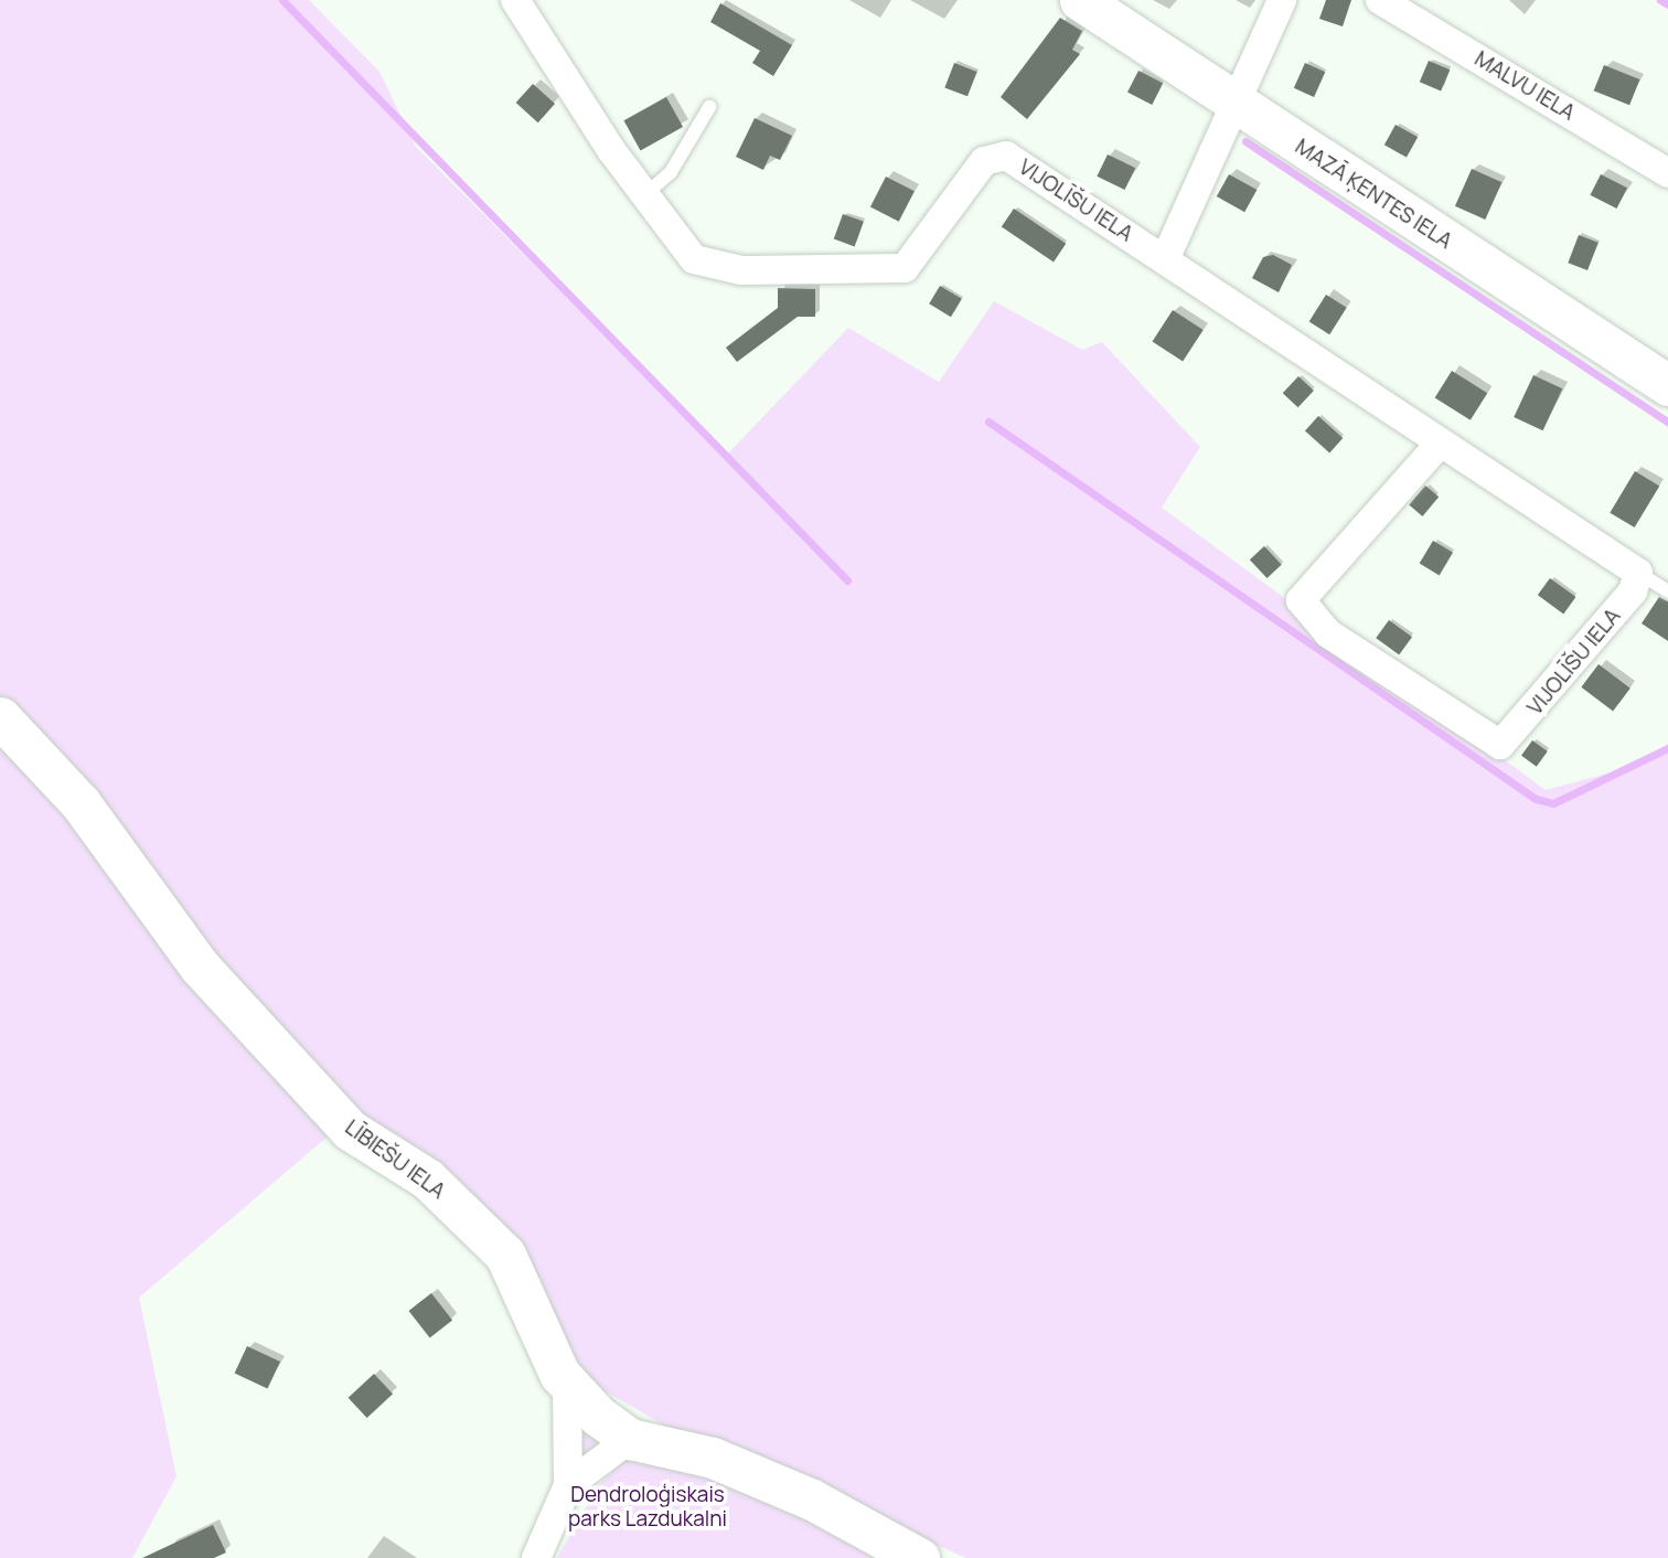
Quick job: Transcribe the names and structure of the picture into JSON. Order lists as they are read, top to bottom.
{
  "streets": {
    "street": [
      "MALVU IELA",
      "MAZĀ ĶENTES IELA",
      "VIJOLĪŠU IELA",
      "LĪBIEŠU IELA"
    ]
  },
  "parks": ["Dendroloģiskais parks Lazdukalni"]
}
